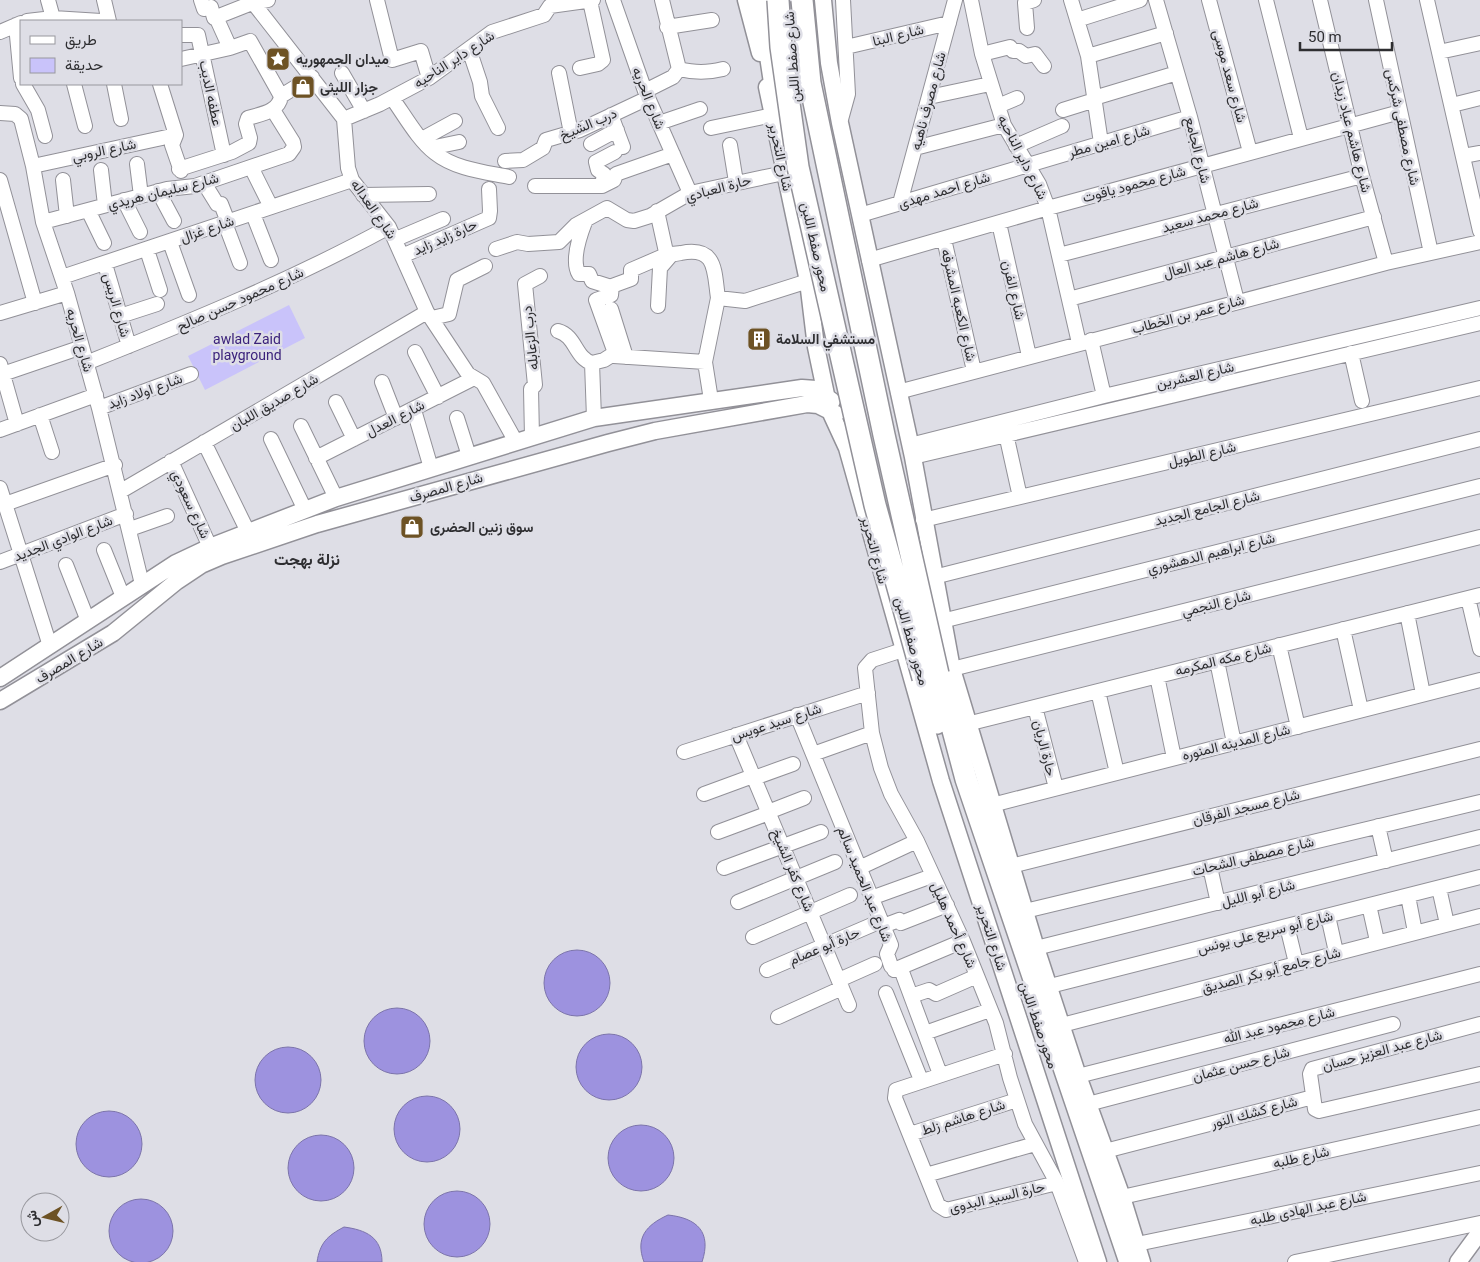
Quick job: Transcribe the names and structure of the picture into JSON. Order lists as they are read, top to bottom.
{
  "streets": {
    "main road": ["محور صفط اللبن"],
    "street": [
      "شارع البنا",
      "شارع صفط اللبن",
      "شارع داير الناحيه",
      "شارع سعد موسى",
      "عطفه الديب",
      "شارع الحريه",
      "شارع مصرف ناهيه",
      "درب الشيخ",
      "شارع مصطفى شركس",
      "شارع هاشم عياد زيدان",
      "شارع امين مطر",
      "شارع الروبي",
      "شارع الجامع",
      "شارع التحرير",
      "شارع محمود ياقوت",
      "حارة العبادي",
      "شارع احمد مهدى",
      "شارع سليمان هريدي",
      "شارع العداله",
      "شارع محمد سعيد",
      "شارع غزال",
      "حارة زايد زايد",
      "شارع هاشم عبد العال",
      "شارع الفرن",
      "شارع محمود حسن صالح",
      "شارع الريس",
      "شارع الكعبه المشرفه",
      "شارع عمر بن الخطاب",
      "درب الزعابله",
      "شارع العشرين",
      "شارع اولاد زايد",
      "شارع صديق اللبان",
      "شارع العدل",
      "شارع الطويل",
      "شارع المصرف",
      "شارع سعودي",
      "شارع الجامع الجديد",
      "شارع الوادي الجديد",
      "شارع ابراهيم الدهشوري",
      "شارع النجمي",
      "شارع مكه المكرمه",
      "شارع سيد عويس",
      "شارع المدينه المنوره",
      "حارة الريان",
      "شارع مسجد الفرقان",
      "شارع مصطفى الشحات",
      "شارع كفر الشيخ",
      "شارع عبد الحميد سالم",
      "شارع أبو الليل",
      "شارع أحمد هليل",
      "شارع أبو سريع على يونس",
      "حارة أبو عصام",
      "شارع جامع أبو بكر الصديق",
      "شارع محمود عبد الله",
      "شارع عبد العزيز حسان",
      "شارع حسن عثمان",
      "شارع كشك النور",
      "شارع هاشم زلط",
      "شارع طلبه",
      "حارة السيد البدوى",
      "شارع عبد الهادى طلبه"
    ]
  },
  "crossings": [
    ["شارع البنا", "شارع مصرف ناهيه"],
    ["شارع صفط اللبن", "شارع التحرير"],
    ["شارع صفط اللبن", "حارة العبادي"],
    ["شارع داير الناحيه", "شارع امين مطر"],
    ["شارع داير الناحيه", "شارع محمود ياقوت"],
    ["شارع داير الناحيه", "شارع احمد مهدى"],
    ["شارع داير الناحيه", "شارع العداله"],
    ["شارع داير الناحيه", "شارع محمد سعيد"],
    ["شارع داير الناحيه", "شارع هاشم عبد العال"],
    ["شارع داير الناحيه", "شارع عمر بن الخطاب"],
    ["شارع داير الناحيه", "شارع العشرين"],
    ["شارع سعد موسى", "شارع محمود ياقوت"],
    ["شارع الحريه", "درب الشيخ"],
    ["شارع الحريه", "شارع الروبي"],
    ["شارع الحريه", "حارة العبادي"],
    ["شارع الحريه", "شارع سليمان هريدي"],
    ["شارع الحريه", "شارع غزال"],
    ["شارع الحريه", "شارع محمود حسن صالح"],
    ["شارع الحريه", "شارع اولاد زايد"],
    ["شارع الحريه", "شارع صديق اللبان"],
    ["شارع الحريه", "شارع المصرف"],
    ["شارع الحريه", "شارع الوادي الجديد"],
    ["شارع مصرف ناهيه", "شارع احمد مهدى"],
    ["شارع مصطفى شركس", "شارع محمود ياقوت"],
    ["شارع مصطفى شركس", "شارع عمر بن الخطاب"],
    ["شارع هاشم عياد زيدان", "شارع محمود ياقوت"],
    ["شارع هاشم عياد زيدان", "شارع محمد سعيد"],
    ["شارع هاشم عياد زيدان", "شارع هاشم عبد العال"],
    ["شارع هاشم عياد زيدان", "شارع عمر بن الخطاب"],
    ["شارع امين مطر", "شارع الجامع"],
    ["شارع امين مطر", "شارع احمد مهدى"],
    ["شارع الجامع", "شارع محمود ياقوت"],
    ["شارع الجامع", "شارع محمد سعيد"],
    ["شارع الجامع", "شارع هاشم عبد العال"],
    ["شارع الجامع", "شارع عمر بن الخطاب"],
    ["شارع التحرير", "حارة العبادي"],
    ["شارع التحرير", "شارع المصرف"],
    ["شارع التحرير", "شارع أحمد هليل"],
    ["شارع محمود ياقوت", "شارع الفرن"],
    ["شارع محمود ياقوت", "شارع الكعبه المشرفه"],
    ["شارع العداله", "شارع غزال"],
    ["شارع العداله", "حارة زايد زايد"],
    ["شارع العداله", "شارع محمود حسن صالح"],
    ["شارع العداله", "شارع صديق اللبان"],
    ["شارع العداله", "شارع العدل"],
    ["شارع العداله", "شارع المصرف"],
    ["شارع غزال", "شارع الريس"],
    ["محور صفط اللبن", "شارع عبد الهادى طلبه"],
    ["شارع الفرن", "شارع عمر بن الخطاب"],
    ["شارع محمود حسن صالح", "شارع الريس"],
    ["شارع الكعبه المشرفه", "شارع عمر بن الخطاب"],
    ["درب الزعابله", "شارع المصرف"],
    ["شارع العشرين", "شارع المصرف"],
    ["شارع صديق اللبان", "شارع سعودي"],
    ["شارع المصرف", "شارع سعودي"],
    ["شارع ابراهيم الدهشوري", "شارع أحمد هليل"],
    ["شارع مكه المكرمه", "حارة الريان"],
    ["شارع سيد عويس", "شارع كفر الشيخ"],
    ["شارع سيد عويس", "شارع عبد الحميد سالم"],
    ["شارع سيد عويس", "شارع أحمد هليل"],
    ["شارع المدينه المنوره", "حارة الريان"],
    ["شارع كفر الشيخ", "حارة أبو عصام"],
    ["شارع عبد الحميد سالم", "حارة أبو عصام"],
    ["شارع أحمد هليل", "حارة أبو عصام"],
    ["شارع أحمد هليل", "شارع هاشم زلط"],
    ["شارع أحمد هليل", "حارة السيد البدوى"],
    ["شارع عبد العزيز حسان", "شارع كشك النور"]
  ],
  "districts": ["نزلة بهجت"],
  "parks": ["awlad Zaid playground"],
  "places": {
    "place": ["ميدان الجمهوريه"],
    "shop": ["جزار الليثى", "سوق زنين الحضرى"],
    "building": ["مستشفي السلامة"]
  },
  "legend": ["طريق", "حديقة"],
  "scale_bar": "50 m",
  "north": "left"
}
